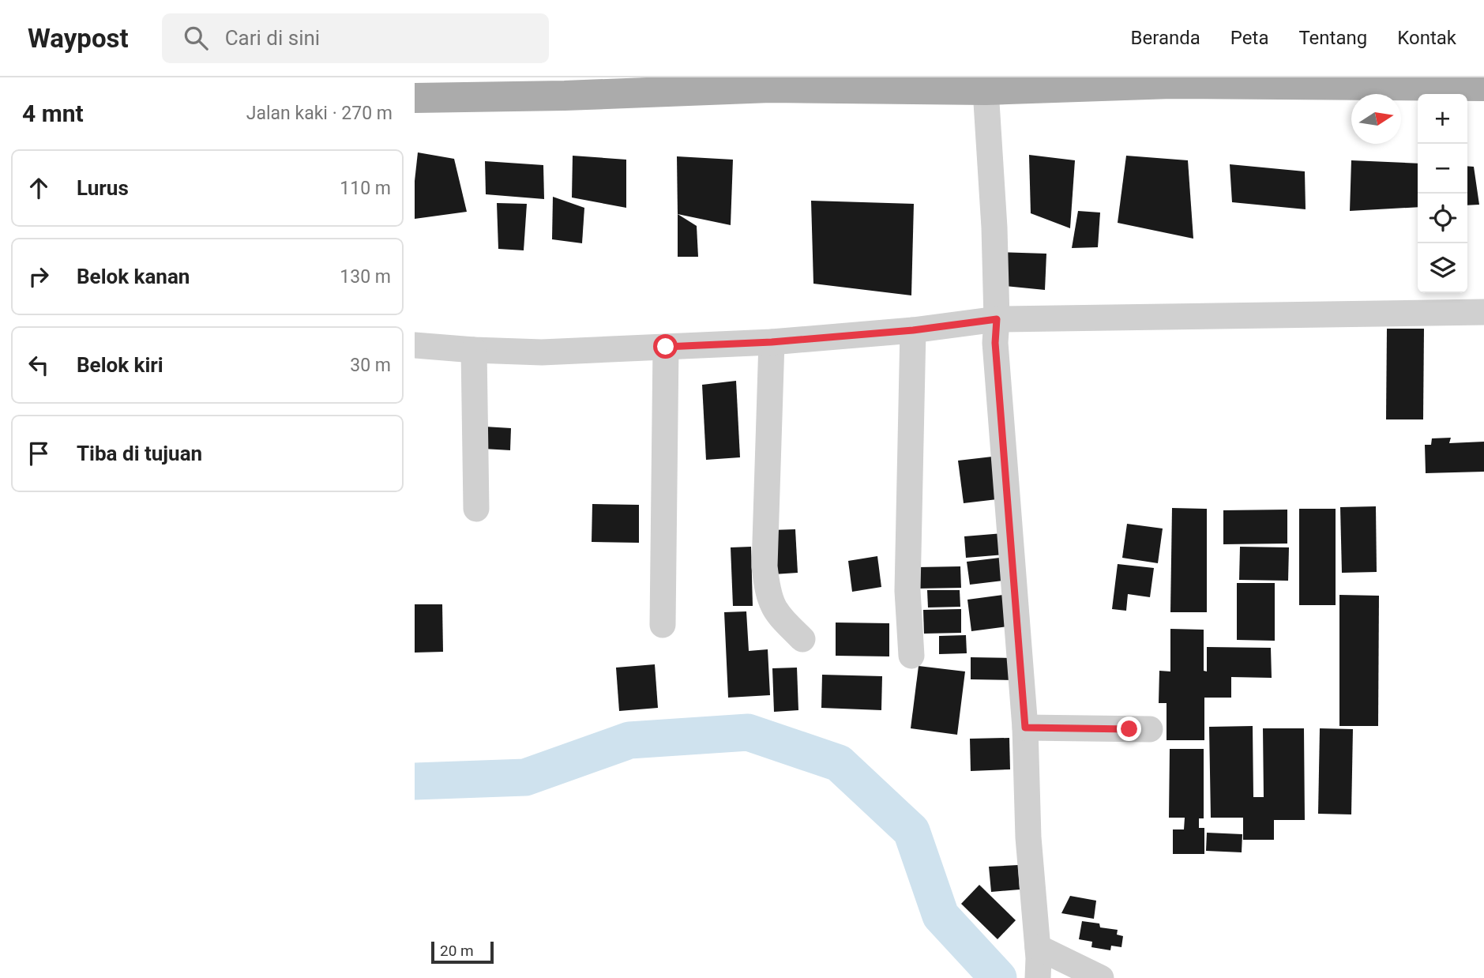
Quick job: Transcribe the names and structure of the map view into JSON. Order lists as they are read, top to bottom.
{
  "scale_bar": "20 m",
  "north": "right",
  "page": {
    "header": "Waypost",
    "search": "Cari di sini",
    "nav": [
      "Beranda",
      "Peta",
      "Tentang",
      "Kontak"
    ],
    "heading": ["4 mnt", "Jalan kaki · 270 m"],
    "map_buttons": ["+", "−"],
    "list": [
      ["Lurus", "110 m"],
      ["Belok kanan", "130 m"],
      ["Belok kiri", "30 m"],
      "Tiba di tujuan"
    ],
    "scale": "20 m"
  }
}
